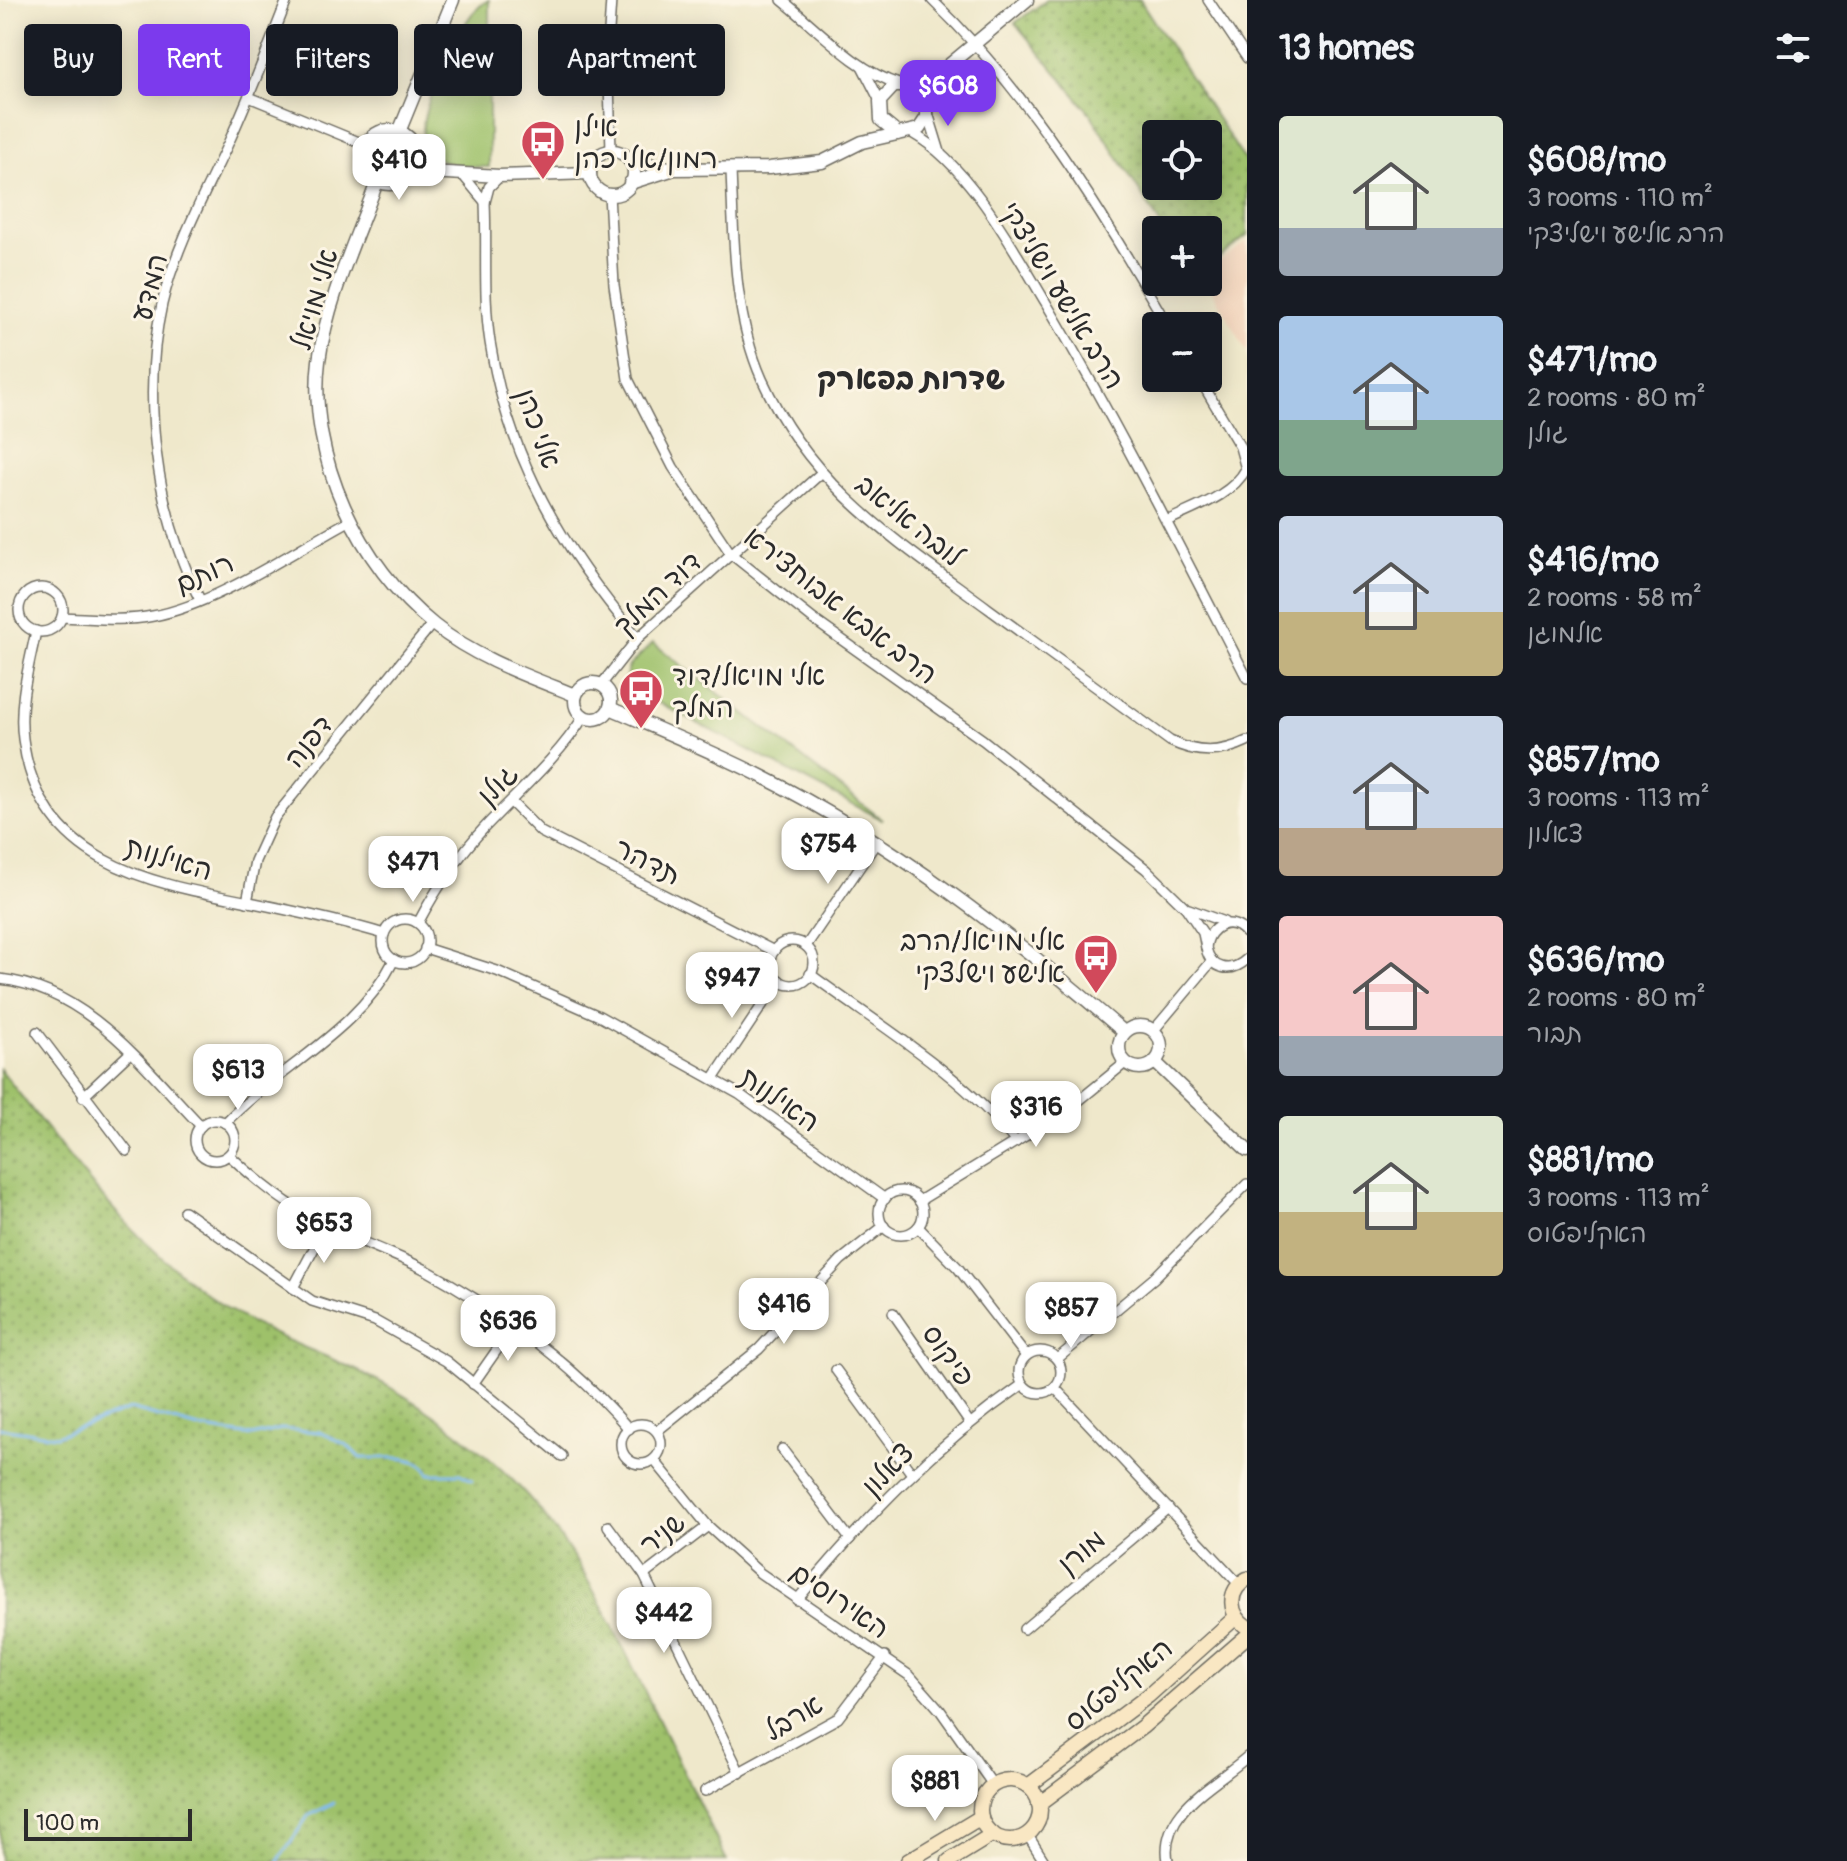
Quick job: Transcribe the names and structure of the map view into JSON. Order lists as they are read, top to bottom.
{
  "streets": {
    "main road": ["האקליפטוס"],
    "street": [
      "המדע",
      "הרב אלישע וישליצקי",
      "אלי מויאל",
      "אלי כהן",
      "לובה אליאב",
      "רותם",
      "דוד המלך",
      "הרב אבא אבוחצירא",
      "דפנה",
      "גולן",
      "האילנות",
      "תדהר",
      "פיקוס",
      "צאלון",
      "שניר",
      "מורן",
      "האירוסים",
      "ארבל"
    ]
  },
  "crossings": [
    ["המדע", "רותם"],
    ["אלי מויאל", "רותם"],
    ["אלי מויאל", "דוד המלך"],
    ["אלי מויאל", "דפנה"],
    ["אלי מויאל", "גולן"],
    ["אלי כהן", "דוד המלך"],
    ["לובה אליאב", "דוד המלך"],
    ["רותם", "האילנות"],
    ["דוד המלך", "הרב אבא אבוחצירא"],
    ["דוד המלך", "גולן"],
    ["דפנה", "האילנות"],
    ["גולן", "האילנות"],
    ["גולן", "תדהר"],
    ["פיקוס", "צאלון"],
    ["צאלון", "האירוסים"],
    ["שניר", "האירוסים"],
    ["שניר", "ארבל"],
    ["האירוסים", "האקליפטוס"],
    ["האירוסים", "ארבל"]
  ],
  "districts": ["שדרות בפארק"],
  "places": {
    "bus stop": ["אילן רמון/אלי כהן", "אלי מויאל/דוד המלך", "אלי מויאל/הרב אלישע וישלצקי"]
  },
  "scale_bar": "100 m",
  "page": {
    "heading": "13 homes",
    "chip": [
      "Buy",
      "Rent",
      "Filters",
      "New",
      "Apartment"
    ],
    "price": [
      "$608",
      "$410",
      "$754",
      "$471",
      "$947",
      "$613",
      "$316",
      "$653",
      "$416",
      "$857",
      "$636",
      "$442",
      "$881"
    ],
    "list": [
      {
        "name": "$608/mo",
        "note": "3 rooms · 110 m² · הרב אלישע וישליצקי"
      },
      {
        "name": "$471/mo",
        "note": "2 rooms · 80 m² · גולן"
      },
      {
        "name": "$416/mo",
        "note": "2 rooms · 58 m² · אלמוגן"
      },
      {
        "name": "$857/mo",
        "note": "3 rooms · 113 m² · צאלון"
      },
      {
        "name": "$636/mo",
        "note": "2 rooms · 80 m² · תבור"
      },
      {
        "name": "$881/mo",
        "note": "3 rooms · 113 m² · האקליפטוס"
      }
    ],
    "map_buttons": ["+", "−"],
    "scale": "100 m"
  }
}
